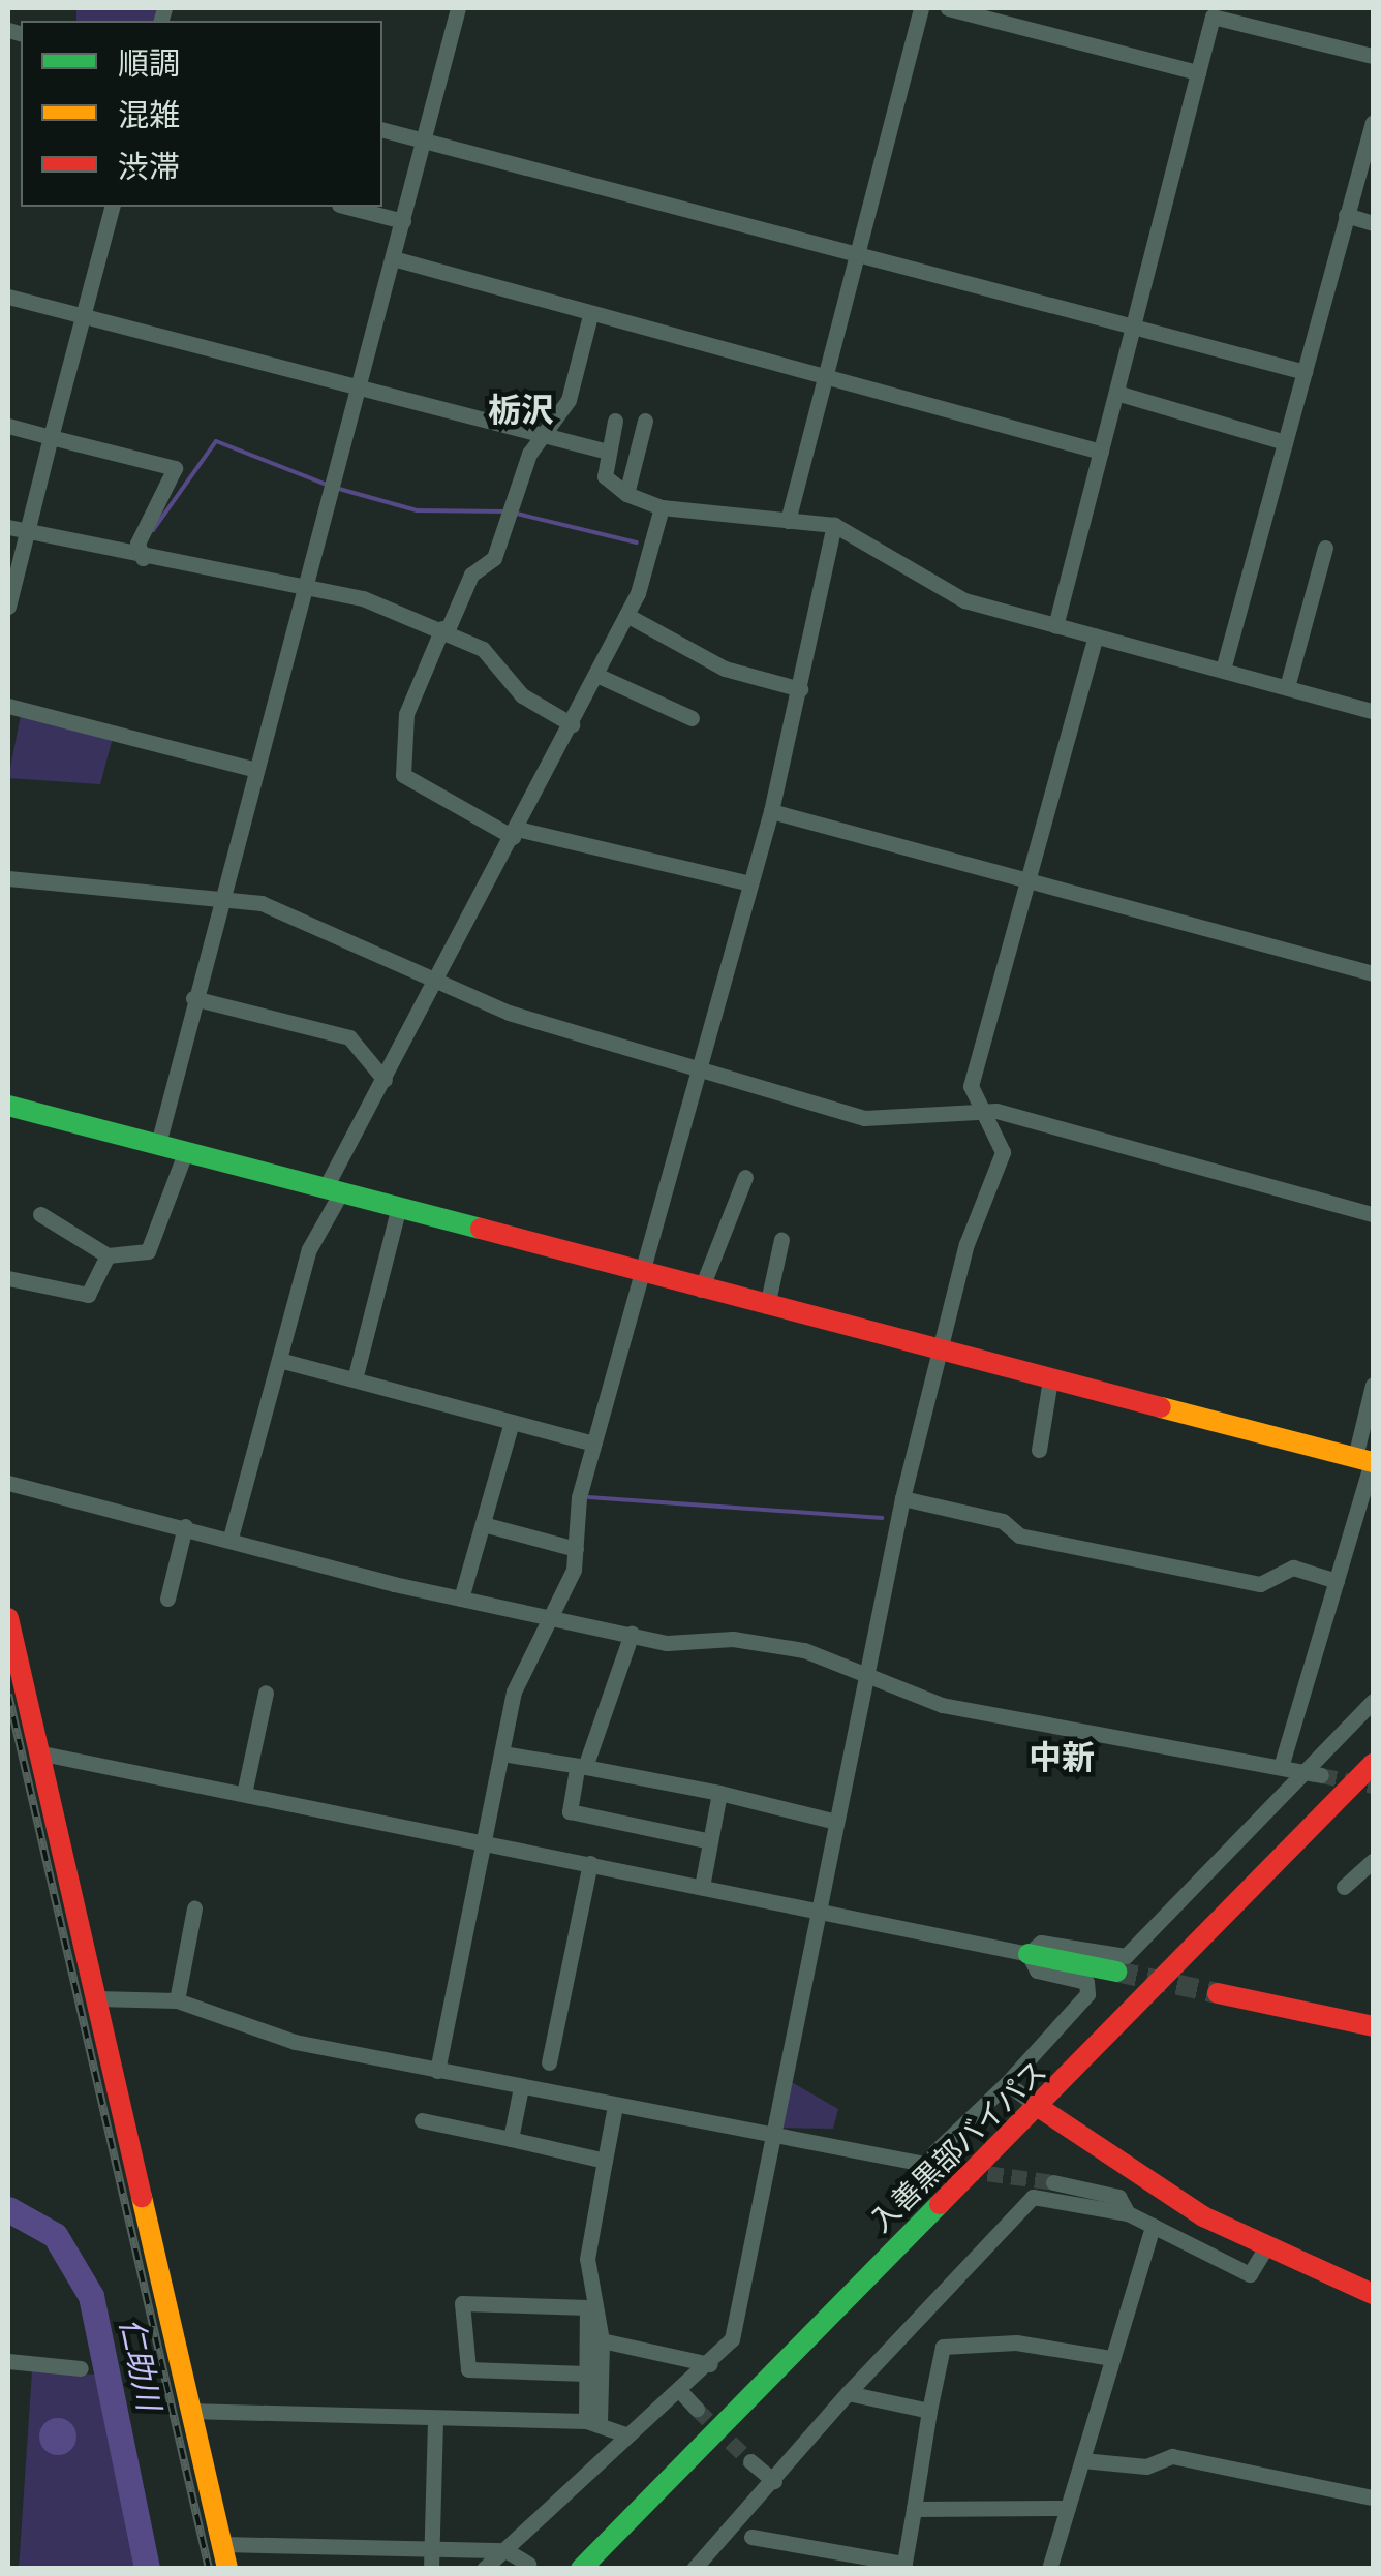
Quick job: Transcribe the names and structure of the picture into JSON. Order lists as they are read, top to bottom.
{
  "streets": {
    "main road": ["入善黒部バイパス"]
  },
  "districts": ["栃沢", "中新"],
  "water": ["仁助川"],
  "legend": ["順調", "混雑", "渋滞"]
}
